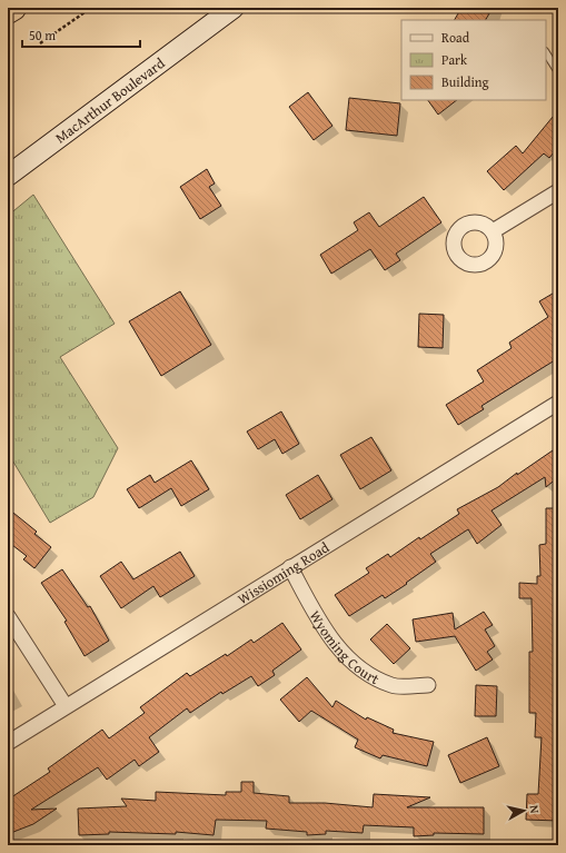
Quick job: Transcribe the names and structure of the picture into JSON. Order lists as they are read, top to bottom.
{
  "streets": {
    "main road": ["MacArthur Boulevard"],
    "street": ["Wissioming Road", "Wyoming Court"]
  },
  "crossings": [
    ["Wissioming Road", "Wyoming Court"]
  ],
  "legend": ["Road", "Park", "Building"],
  "scale_bar": "50 m",
  "north": "right"
}
